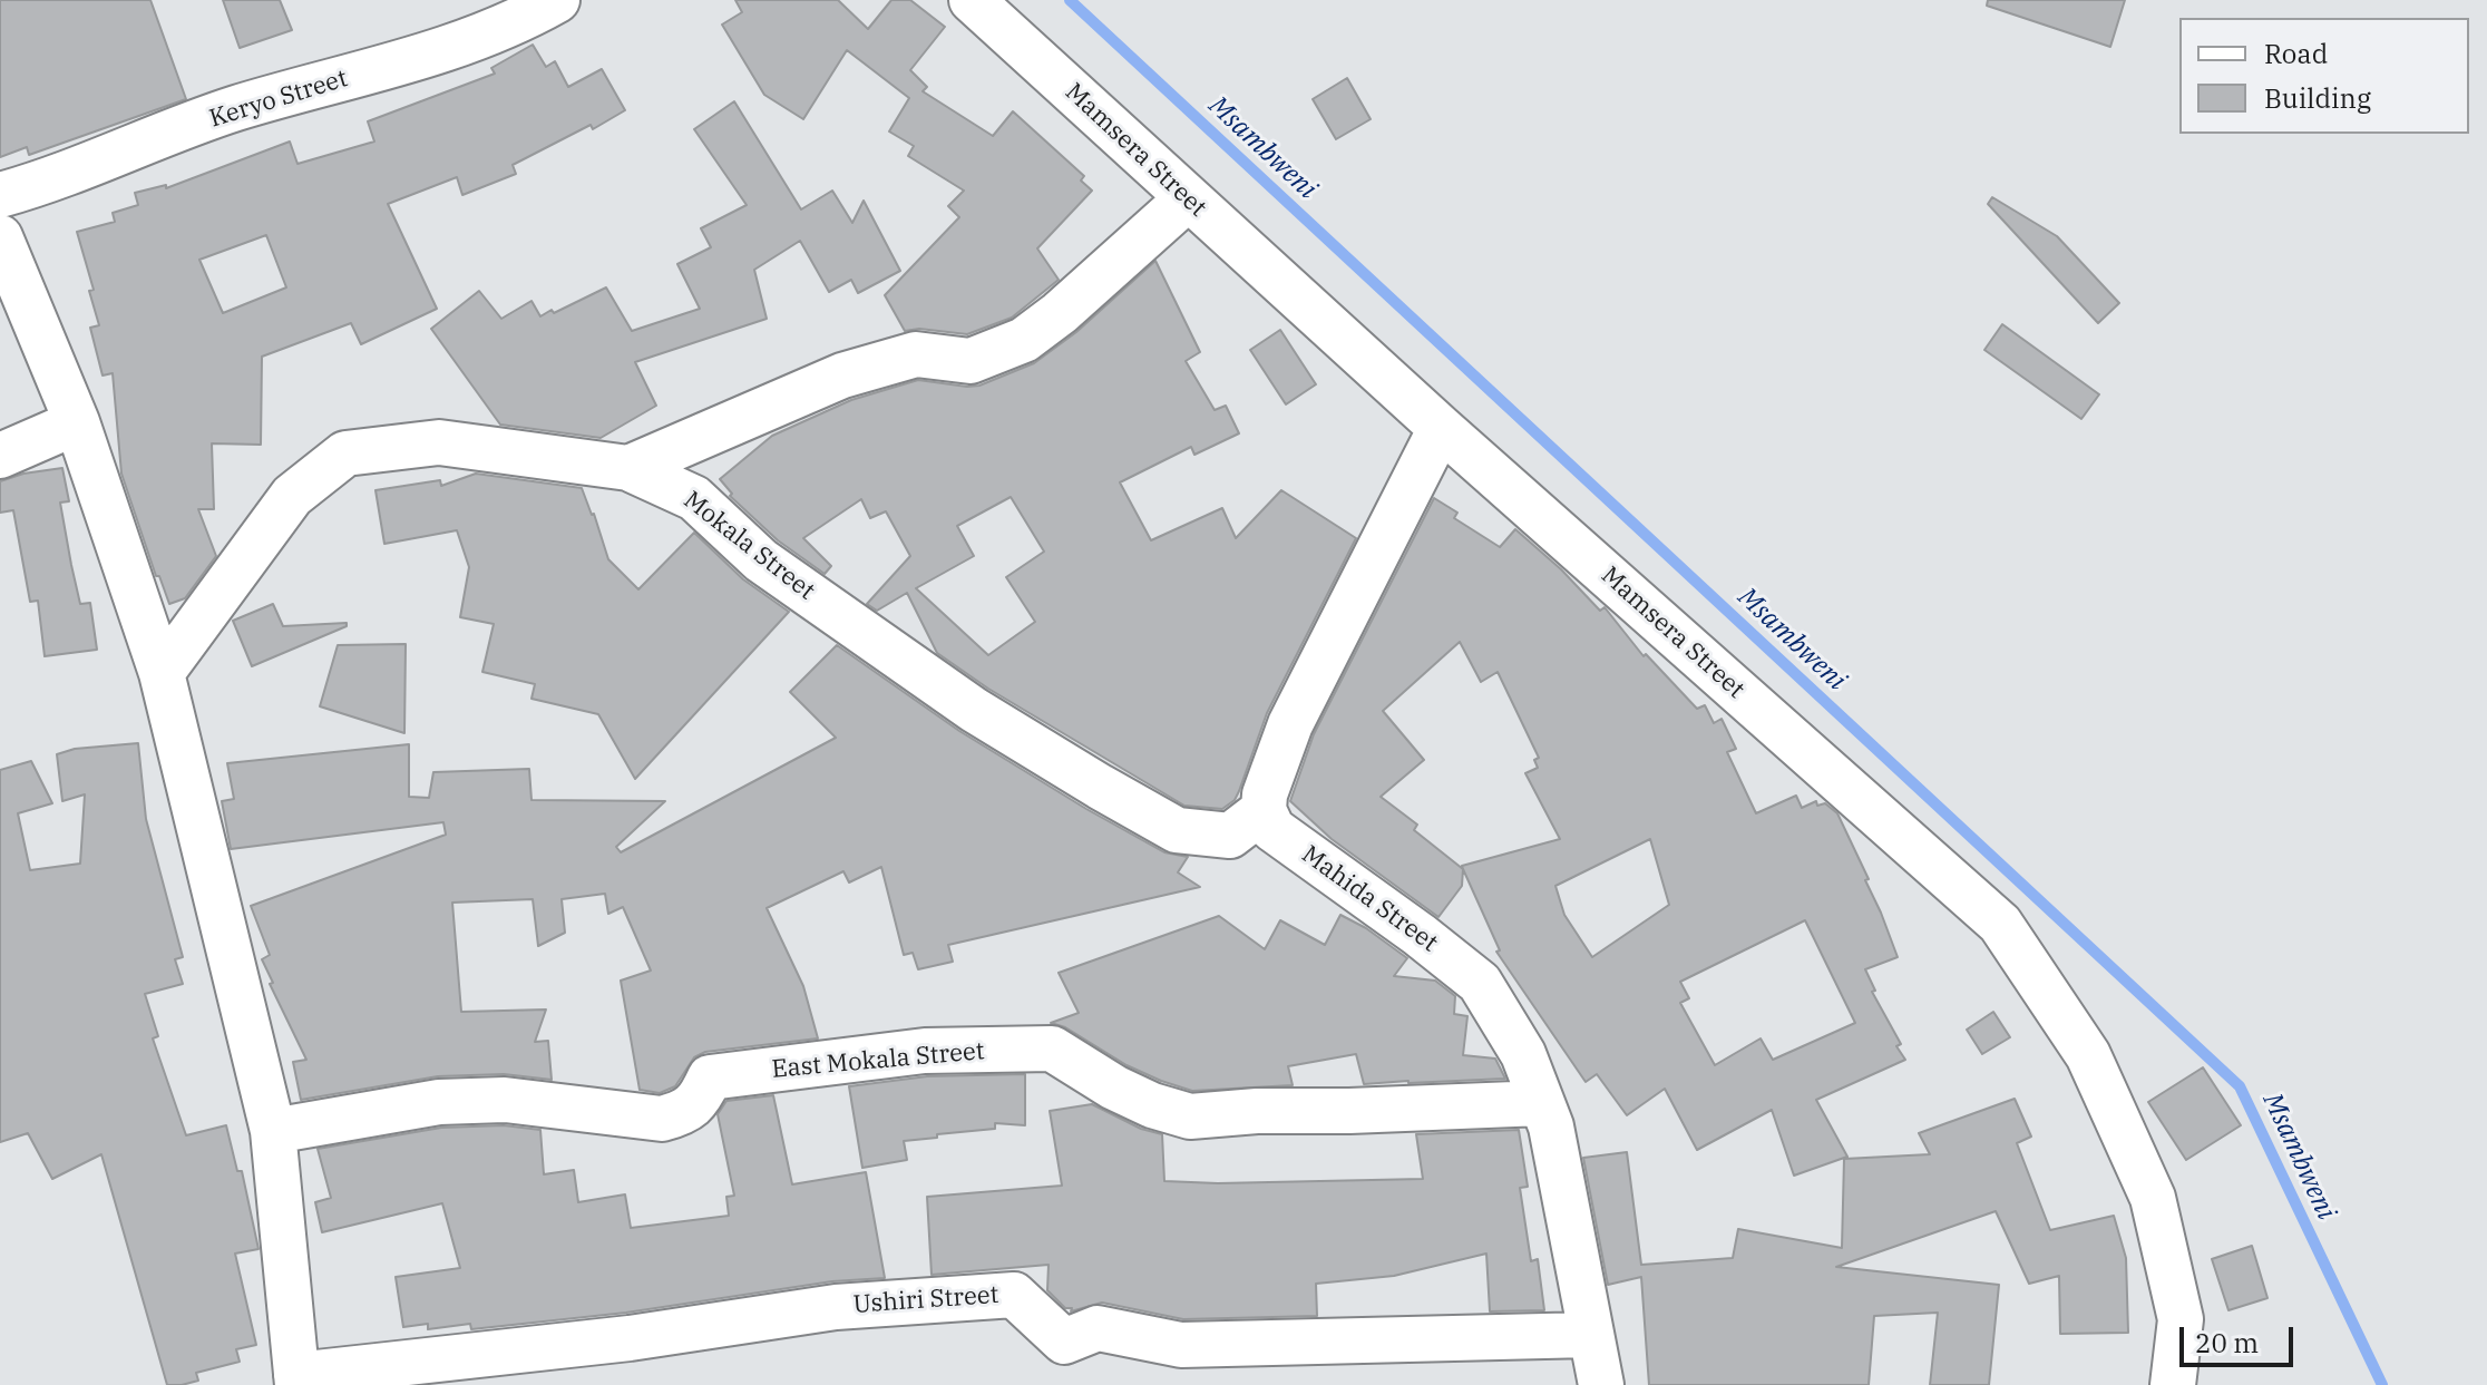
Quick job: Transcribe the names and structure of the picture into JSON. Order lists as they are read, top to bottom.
{
  "streets": {
    "street": [
      "Keryo Street",
      "Mamsera Street",
      "Mokala Street",
      "Mahida Street",
      "East Mokala Street",
      "Ushiri Street"
    ]
  },
  "crossings": [
    ["Mokala Street", "Mahida Street"],
    ["Mahida Street", "East Mokala Street"],
    ["Mahida Street", "Ushiri Street"]
  ],
  "water": ["Msambweni"],
  "legend": ["Road", "Building"],
  "scale_bar": "20 m"
}
